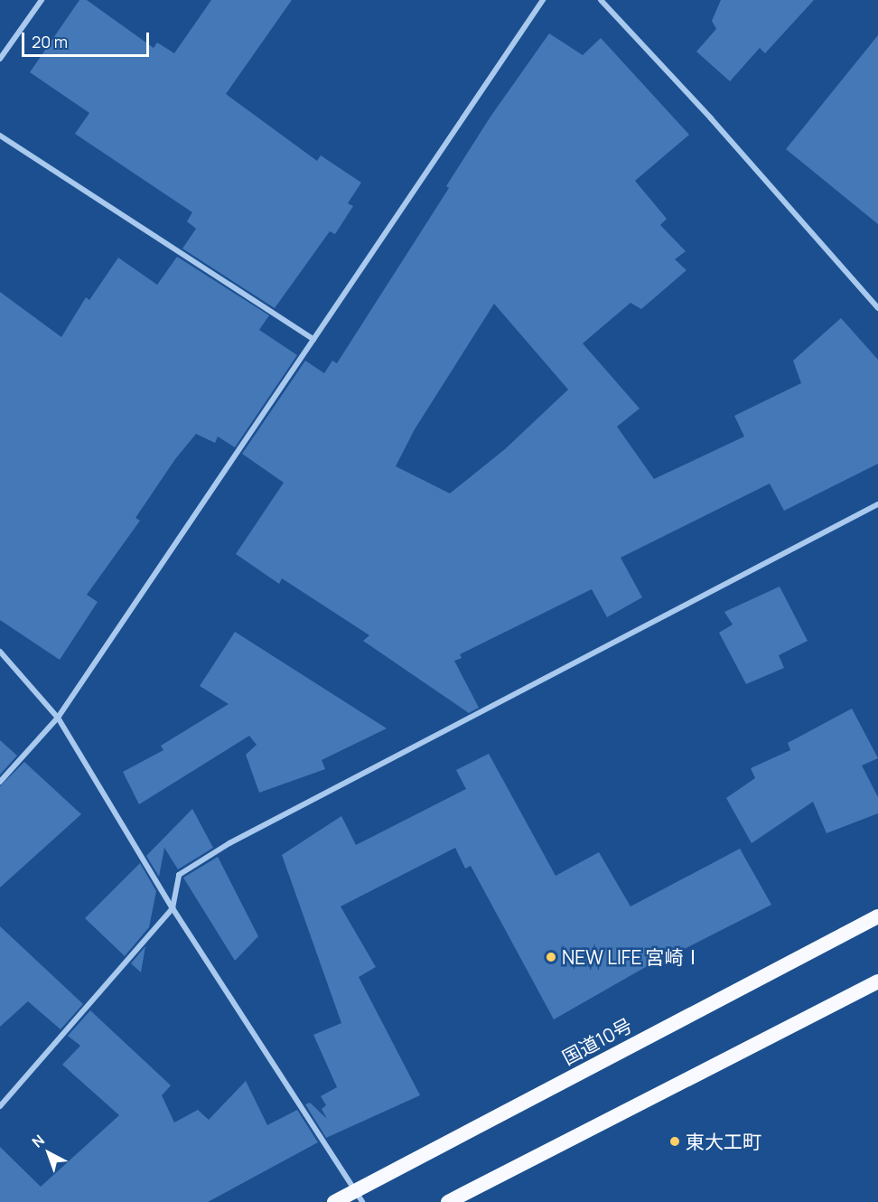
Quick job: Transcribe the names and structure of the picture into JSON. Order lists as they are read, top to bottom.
{
  "streets": {
    "highway": ["国道10号"]
  },
  "places": ["NEW LIFE 宮崎Ⅰ", "東大工町"],
  "scale_bar": "20 m",
  "north": "top left"
}
